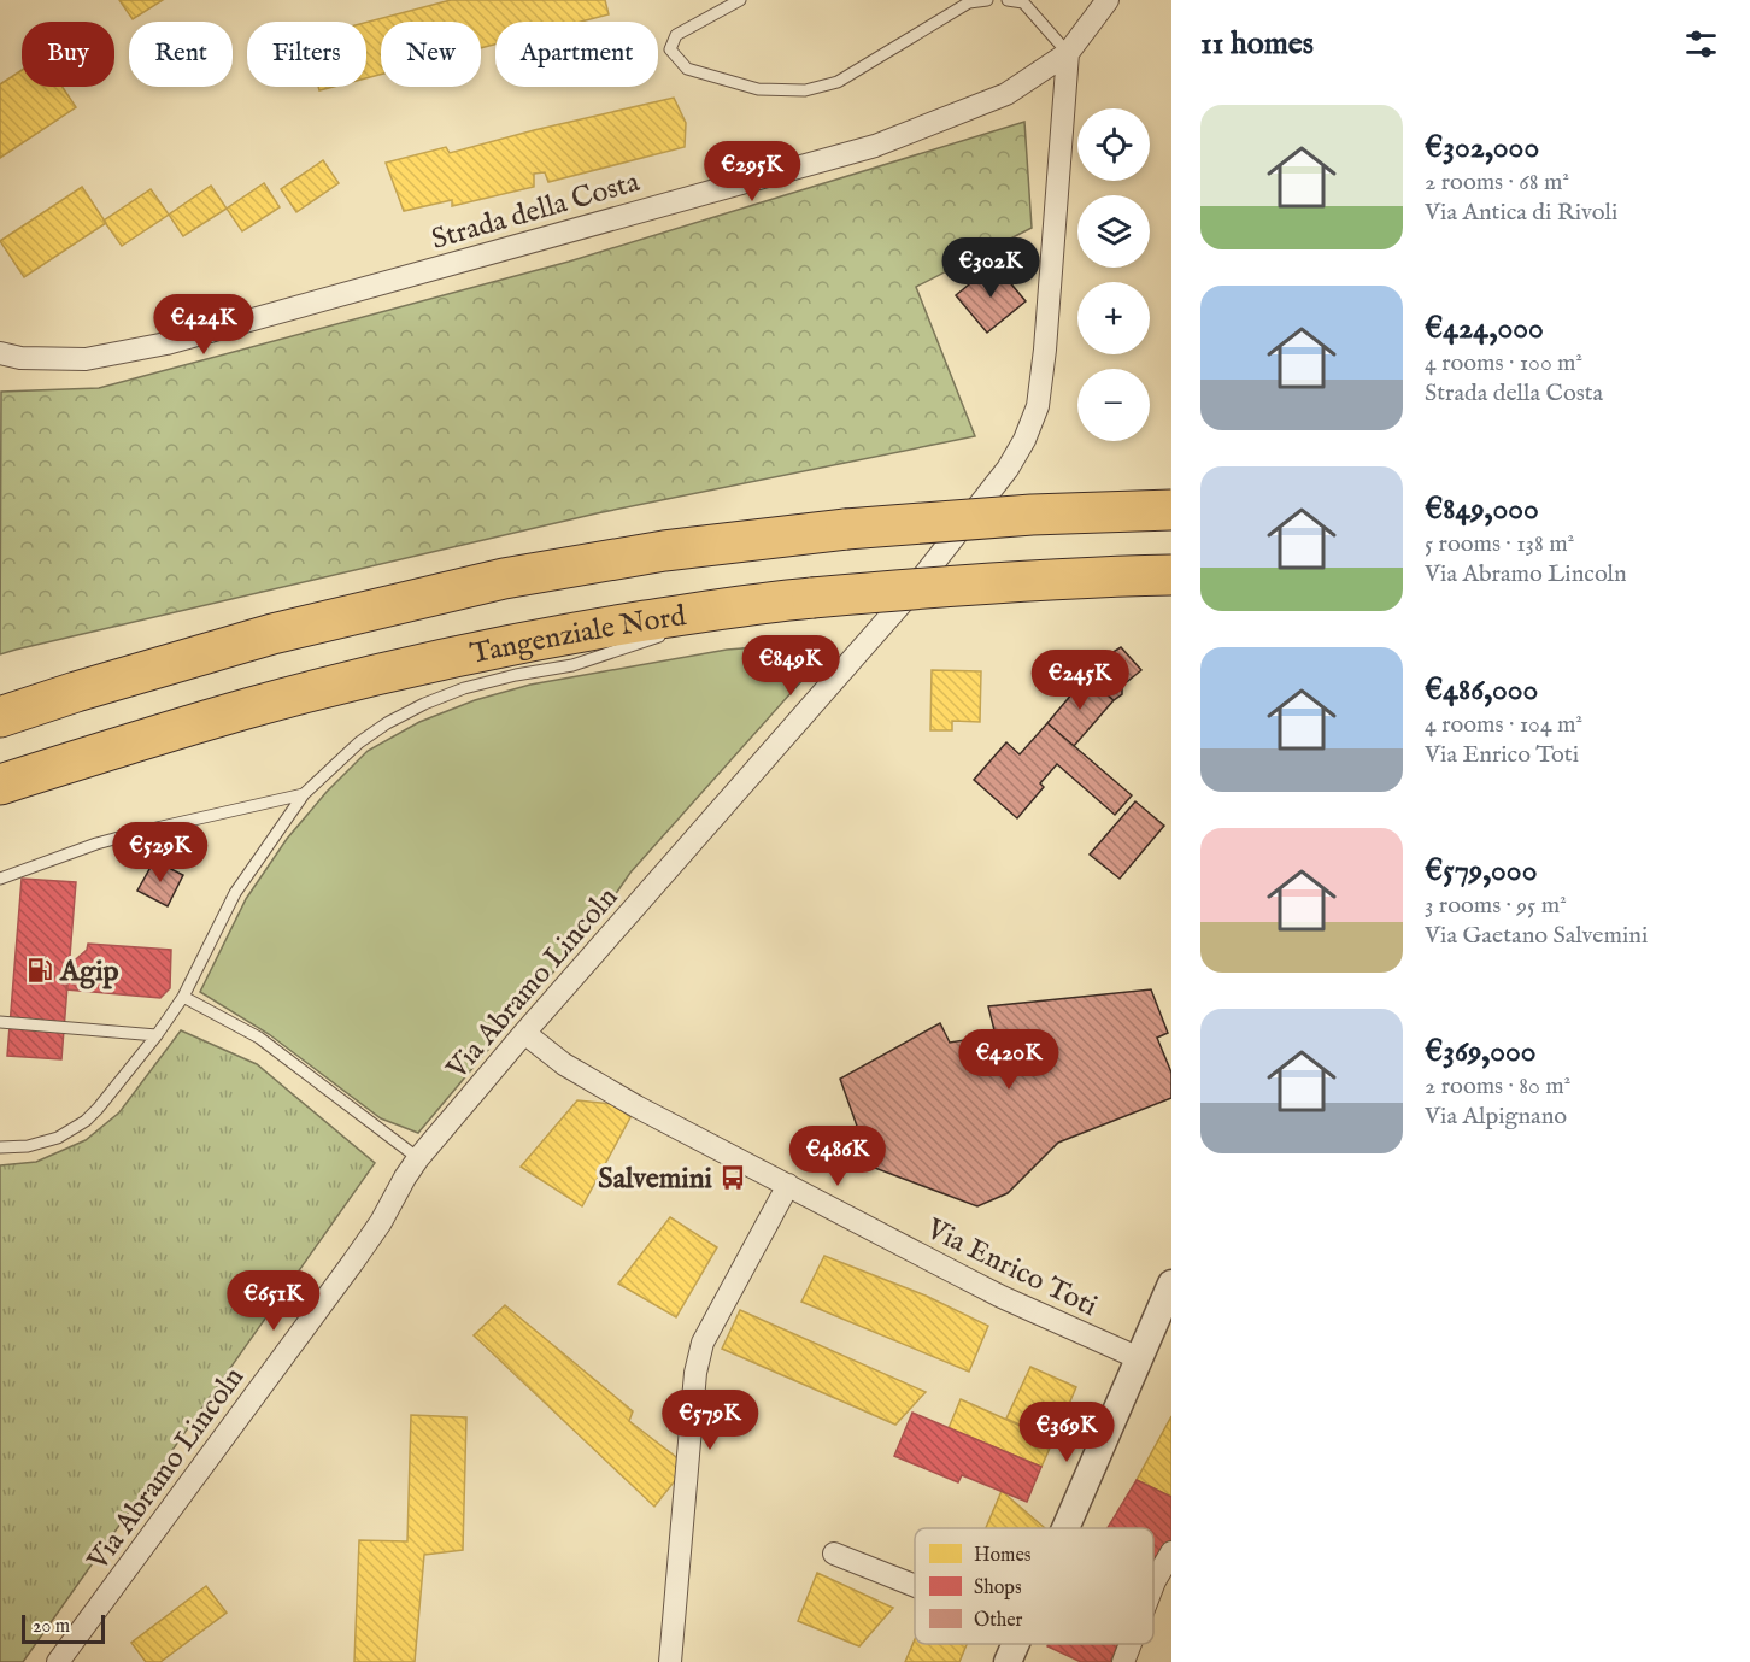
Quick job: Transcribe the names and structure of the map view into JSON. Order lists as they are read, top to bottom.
{
  "streets": {
    "highway": ["Tangenziale Nord"],
    "street": ["Strada della Costa", "Via Abramo Lincoln", "Via Enrico Toti"]
  },
  "crossings": [
    ["Strada della Costa", "Via Abramo Lincoln"],
    ["Via Abramo Lincoln", "Via Enrico Toti"]
  ],
  "places": {
    "fuel station": ["Agip"],
    "bus stop": ["Salvemini"]
  },
  "legend": ["Homes", "Shops", "Other"],
  "scale_bar": "20 m",
  "page": {
    "heading": "11 homes",
    "chip": [
      "Buy",
      "Rent",
      "Filters",
      "New",
      "Apartment"
    ],
    "list": [
      {
        "name": "€302,000",
        "note": "2 rooms · 68 m² · Via Antica di Rivoli"
      },
      {
        "name": "€424,000",
        "note": "4 rooms · 100 m² · Strada della Costa"
      },
      {
        "name": "€849,000",
        "note": "5 rooms · 138 m² · Via Abramo Lincoln"
      },
      {
        "name": "€486,000",
        "note": "4 rooms · 104 m² · Via Enrico Toti"
      },
      {
        "name": "€579,000",
        "note": "3 rooms · 95 m² · Via Gaetano Salvemini"
      },
      {
        "name": "€369,000",
        "note": "2 rooms · 80 m² · Via Alpignano"
      }
    ],
    "map_buttons": ["+", "−"],
    "price": [
      "€295K",
      "€302K",
      "€424K",
      "€849K",
      "€245K",
      "€529K",
      "€420K",
      "€486K",
      "€651K",
      "€579K",
      "€369K"
    ],
    "scale": "20 m"
  }
}
